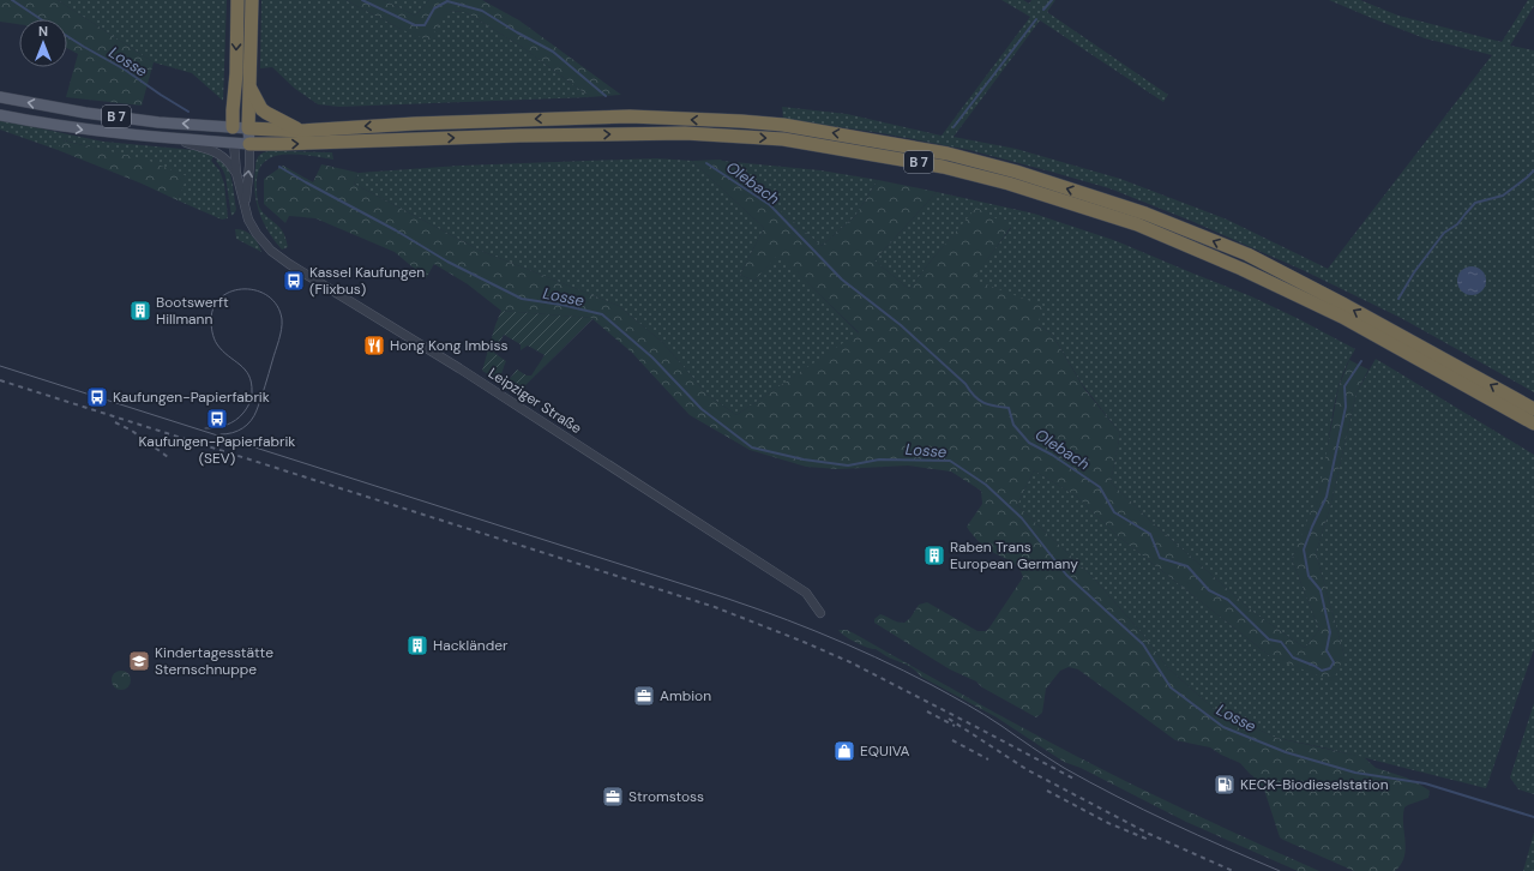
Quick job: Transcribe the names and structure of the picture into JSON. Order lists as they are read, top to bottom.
{
  "streets": {
    "highway": ["B 7"],
    "street": ["Leipziger Straße"]
  },
  "crossings": [
    ["B 7", "Leipziger Straße"]
  ],
  "water": ["Losse", "Olebach"],
  "places": {
    "bus stop": ["Kassel Kaufungen (Flixbus)", "Kaufungen-Papierfabrik", "Kaufungen-Papierfabrik (SEV)"],
    "building": ["Bootswerft Hillmann", "Raben Trans European Germany", "Hackländer"],
    "restaurant": ["Hong Kong Imbiss"],
    "school or university": ["Kindertagesstätte Sternschnuppe"],
    "office": ["Ambion", "Stromstoss"],
    "shop": ["EQUIVA"],
    "fuel station": ["KECK-Biodieselstation"]
  },
  "north": "top"
}
